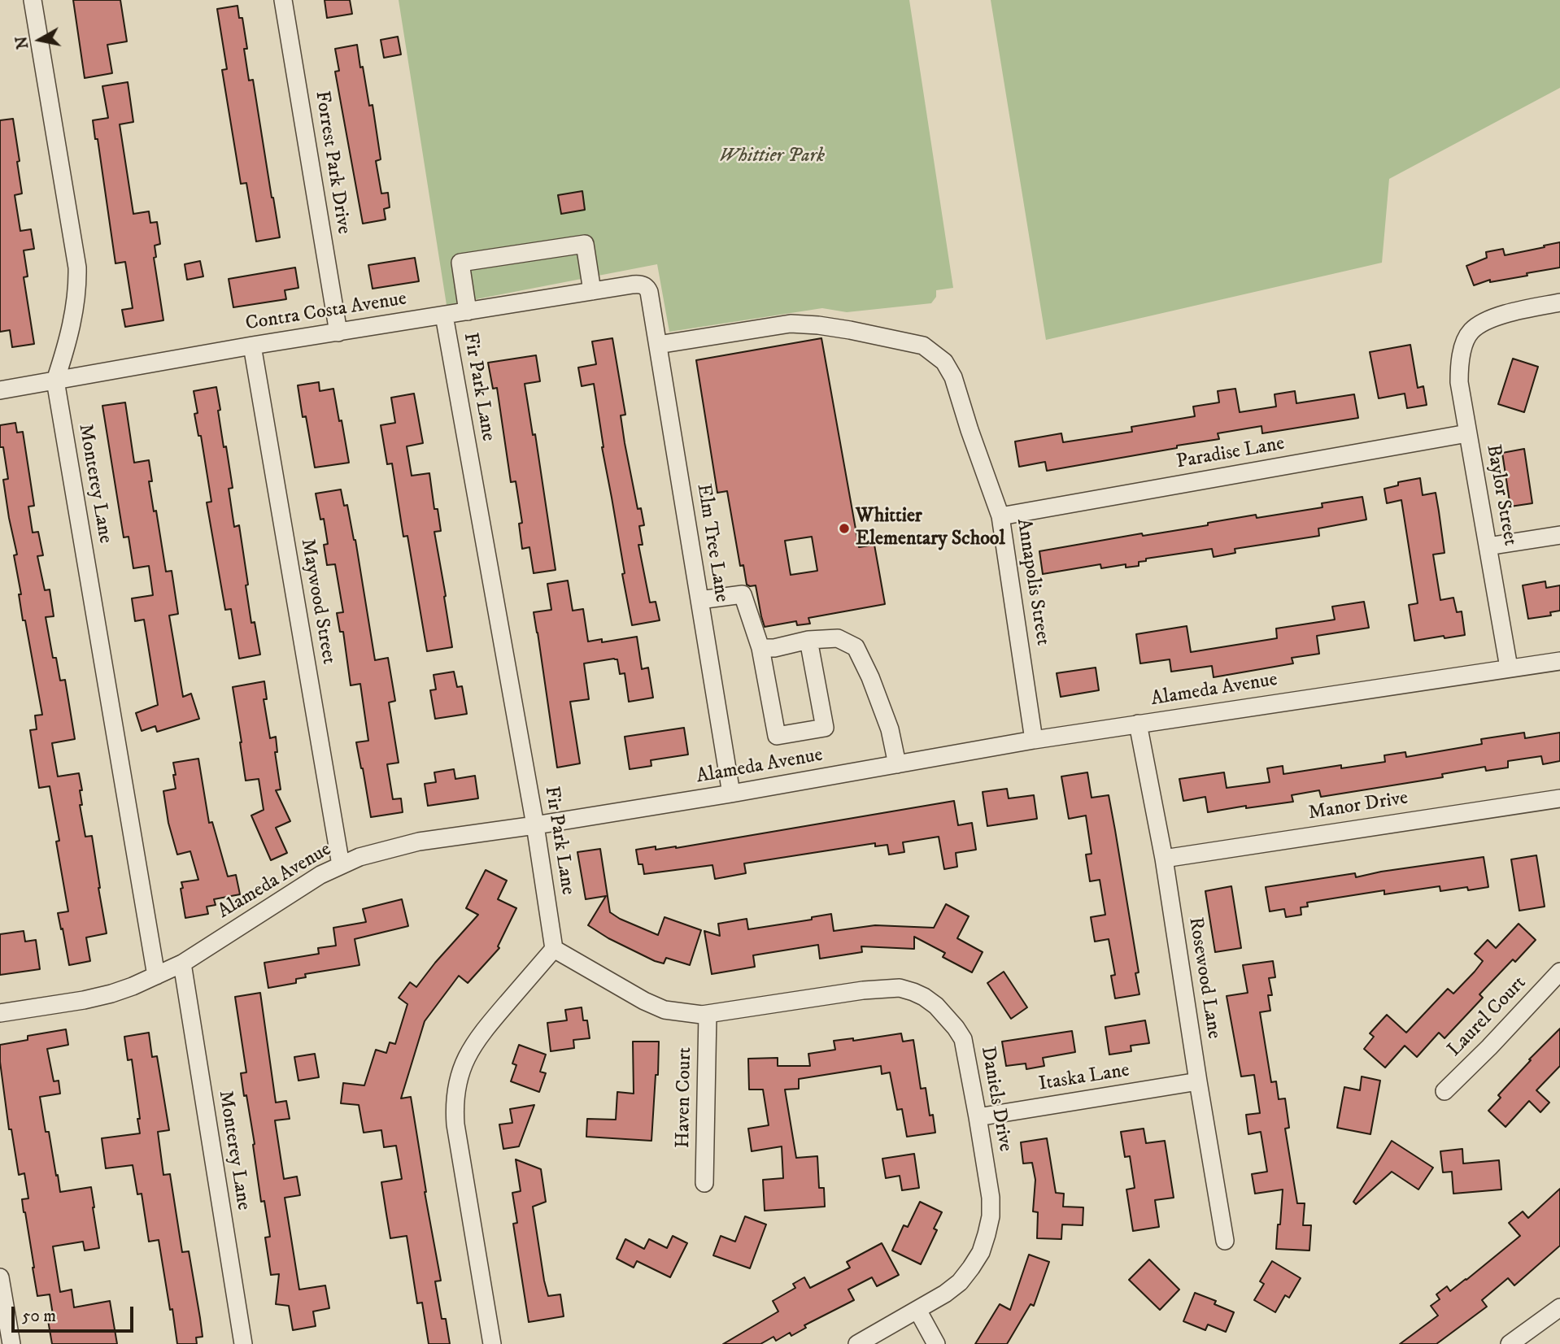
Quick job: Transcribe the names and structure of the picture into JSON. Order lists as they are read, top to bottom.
{
  "streets": {
    "street": [
      "Forrest Park Drive",
      "Contra Costa Avenue",
      "Fir Park Lane",
      "Paradise Lane",
      "Monterey Lane",
      "Baylor Street",
      "Elm Tree Lane",
      "Annapolis Street",
      "Maywood Street",
      "Alameda Avenue",
      "Manor Drive",
      "Rosewood Lane",
      "Laurel Court",
      "Itaska Lane",
      "Haven Court",
      "Daniels Drive"
    ]
  },
  "crossings": [
    ["Forrest Park Drive", "Contra Costa Avenue"],
    ["Contra Costa Avenue", "Fir Park Lane"],
    ["Contra Costa Avenue", "Monterey Lane"],
    ["Contra Costa Avenue", "Elm Tree Lane"],
    ["Contra Costa Avenue", "Maywood Street"],
    ["Fir Park Lane", "Alameda Avenue"],
    ["Fir Park Lane", "Daniels Drive"],
    ["Paradise Lane", "Baylor Street"],
    ["Paradise Lane", "Annapolis Street"],
    ["Monterey Lane", "Alameda Avenue"],
    ["Baylor Street", "Alameda Avenue"],
    ["Elm Tree Lane", "Annapolis Street"],
    ["Elm Tree Lane", "Alameda Avenue"],
    ["Annapolis Street", "Alameda Avenue"],
    ["Maywood Street", "Alameda Avenue"],
    ["Alameda Avenue", "Rosewood Lane"],
    ["Manor Drive", "Rosewood Lane"],
    ["Rosewood Lane", "Itaska Lane"],
    ["Itaska Lane", "Daniels Drive"],
    ["Haven Court", "Daniels Drive"]
  ],
  "parks": ["Whittier Park"],
  "places": ["Whittier Elementary School"],
  "scale_bar": "50 m",
  "north": "left"
}
